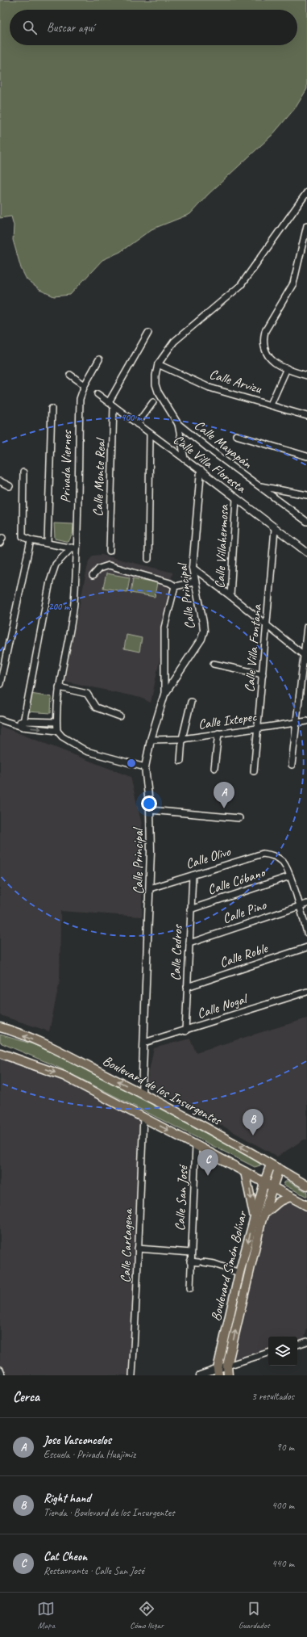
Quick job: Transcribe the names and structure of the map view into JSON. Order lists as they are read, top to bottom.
{
  "streets": {
    "main road": ["Boulevard de los Insurgentes", "Boulevard Simón Bolívar"],
    "street": [
      "Calle Arvizu",
      "Calle Mayapán",
      "Calle Villa Floresta",
      "Privada Viernes",
      "Calle Monte Real",
      "Calle Villahermosa",
      "Calle Principal",
      "Calle Villa Fontana",
      "Calle Ixtepec",
      "Calle Olivo",
      "Calle Cóbano",
      "Calle Pino",
      "Calle Cedros",
      "Calle Roble",
      "Calle Nogal",
      "Calle San José",
      "Calle Cartagena"
    ]
  },
  "crossings": [
    ["Calle Arvizu", "Calle Mayapán"],
    ["Calle Villa Floresta", "Calle Monte Real"],
    ["Calle Villa Floresta", "Calle Villahermosa"],
    ["Calle Villa Floresta", "Calle Principal"],
    ["Calle Villa Floresta", "Calle Villa Fontana"],
    ["Calle Principal", "Calle Ixtepec"],
    ["Calle Principal", "Calle Olivo"],
    ["Calle Principal", "Calle Nogal"],
    ["Calle Principal", "Boulevard de los Insurgentes"],
    ["Calle Villa Fontana", "Calle Ixtepec"],
    ["Calle Olivo", "Calle Cóbano"],
    ["Calle Olivo", "Calle Cedros"],
    ["Calle Cóbano", "Calle Cedros"],
    ["Calle Pino", "Calle Cedros"],
    ["Calle Cedros", "Calle Roble"],
    ["Calle Cedros", "Calle Nogal"],
    ["Boulevard de los Insurgentes", "Boulevard Simón Bolívar"]
  ],
  "page": {
    "search": "Buscar aquí",
    "pins": ["A", "B", "C"],
    "heading": ["Cerca", "3 resultados"],
    "list": [
      {
        "mark": "A",
        "name": "Jose Vasconcelos",
        "note": "Escuela · Privada Huajimiz",
        "value": "90 m"
      },
      {
        "mark": "B",
        "name": "Right hand",
        "note": "Tienda · Boulevard de los Insurgentes",
        "value": "400 m"
      },
      {
        "mark": "C",
        "name": "Cat Cheon",
        "note": "Restaurante · Calle San José",
        "value": "440 m"
      }
    ],
    "nav": ["Mapa", "Cómo llegar", "Guardados"]
  },
  "rings": ["400 m", "200 m"]
}
